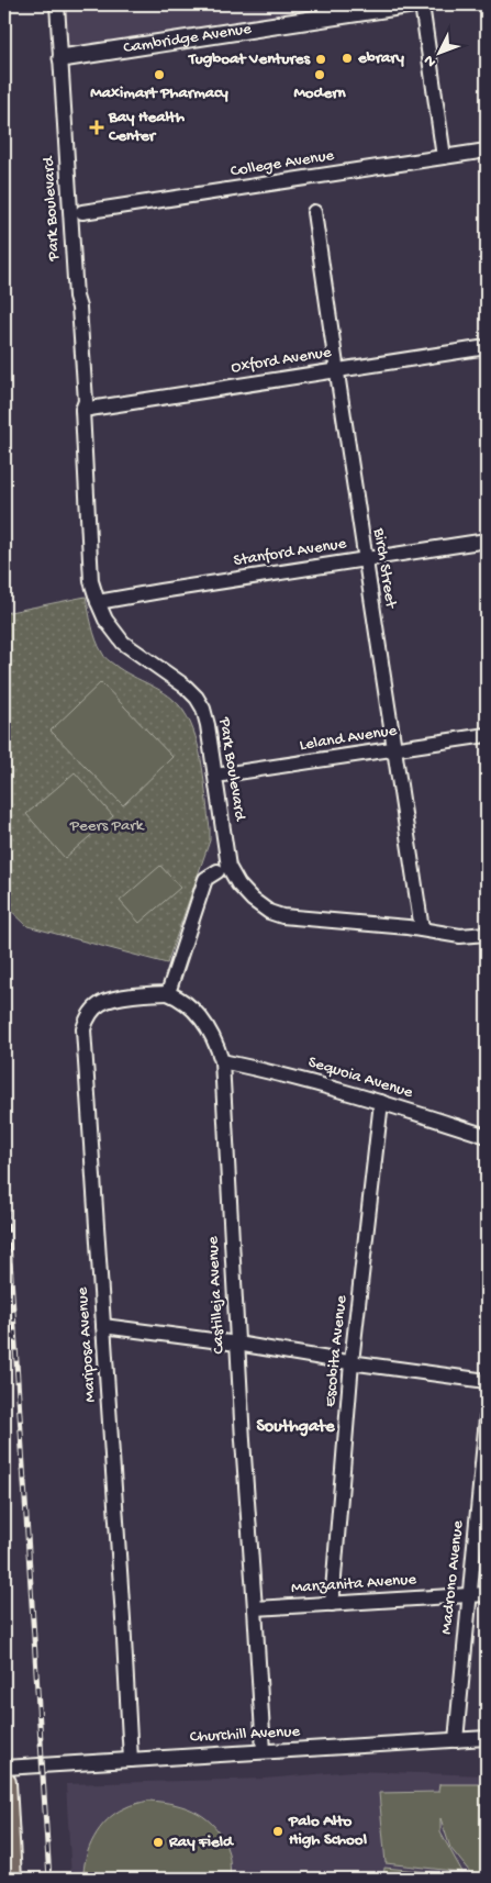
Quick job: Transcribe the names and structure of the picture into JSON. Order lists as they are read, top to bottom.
{
  "streets": {
    "street": [
      "Cambridge Avenue",
      "College Avenue",
      "Park Boulevard",
      "Oxford Avenue",
      "Stanford Avenue",
      "Birch Street",
      "Leland Avenue",
      "Sequoia Avenue",
      "Castilleja Avenue",
      "Mariposa Avenue",
      "Escobita Avenue",
      "Madrono Avenue",
      "Manzanita Avenue",
      "Churchill Avenue"
    ]
  },
  "crossings": [
    ["Cambridge Avenue", "Park Boulevard"],
    ["Park Boulevard", "Oxford Avenue"],
    ["Park Boulevard", "Stanford Avenue"],
    ["Park Boulevard", "Birch Street"],
    ["Park Boulevard", "Leland Avenue"],
    ["Oxford Avenue", "Birch Street"],
    ["Stanford Avenue", "Birch Street"],
    ["Birch Street", "Leland Avenue"],
    ["Sequoia Avenue", "Castilleja Avenue"],
    ["Sequoia Avenue", "Escobita Avenue"],
    ["Castilleja Avenue", "Mariposa Avenue"],
    ["Castilleja Avenue", "Manzanita Avenue"],
    ["Castilleja Avenue", "Churchill Avenue"],
    ["Mariposa Avenue", "Churchill Avenue"],
    ["Escobita Avenue", "Manzanita Avenue"],
    ["Madrono Avenue", "Manzanita Avenue"],
    ["Madrono Avenue", "Churchill Avenue"]
  ],
  "districts": ["Southgate"],
  "parks": ["Peers Park"],
  "places": {
    "other": [
      "ebrary",
      "Tugboat Ventures",
      "Maximart Pharmacy",
      "Modern",
      "Palo Alto High School",
      "Ray Field"
    ],
    "health": ["Bay Health Center"]
  },
  "north": "bottom left"
}
